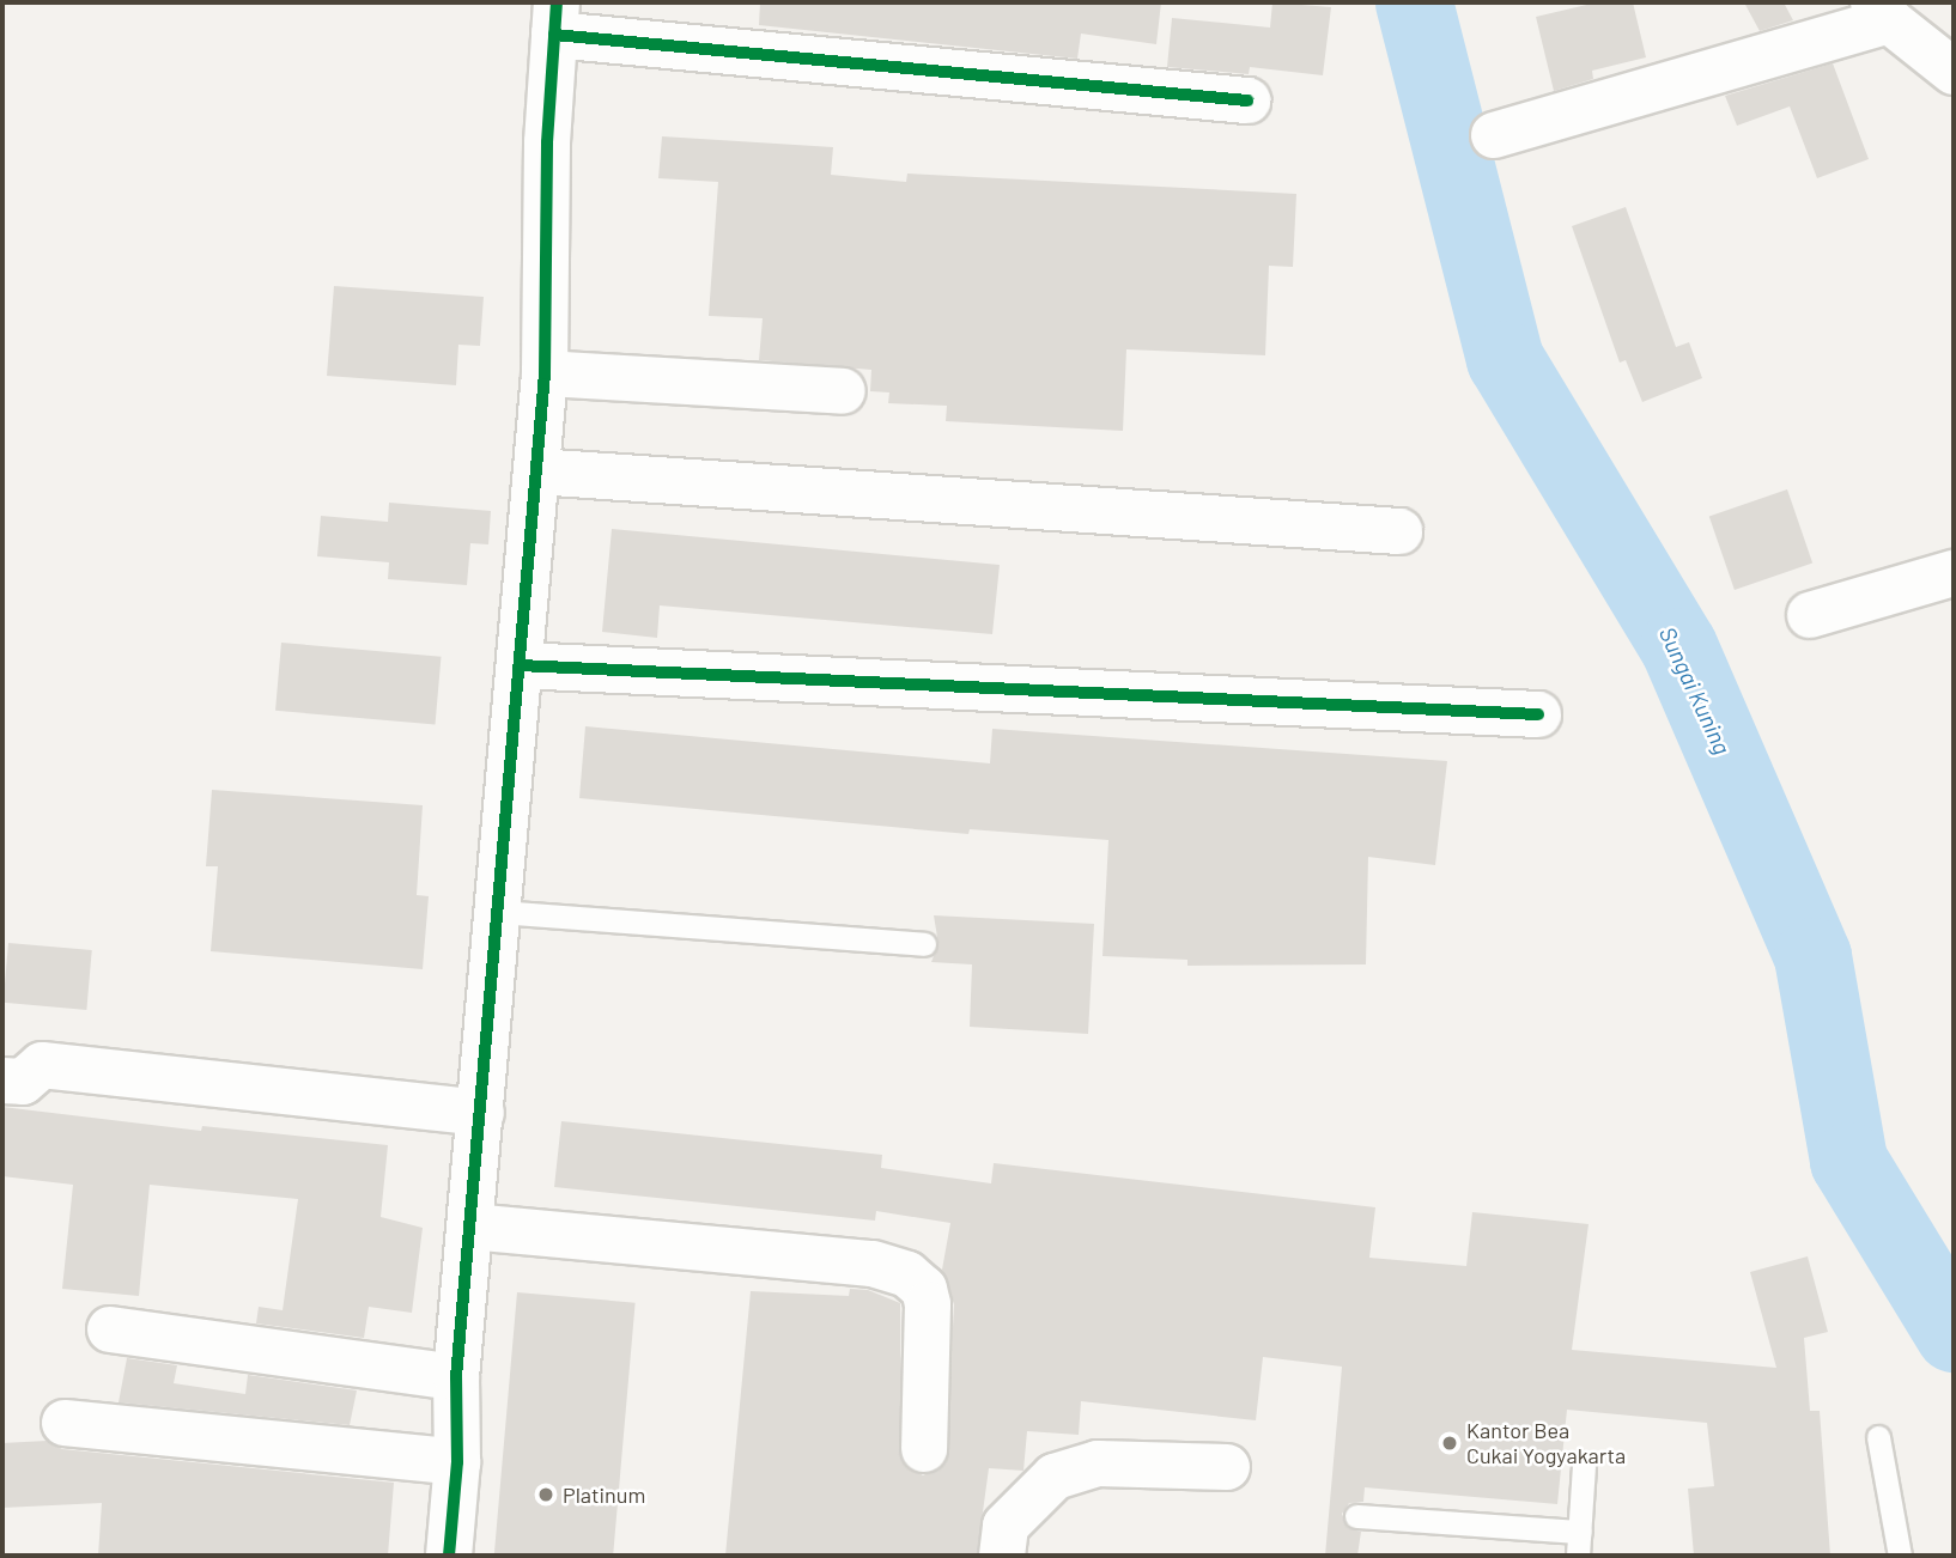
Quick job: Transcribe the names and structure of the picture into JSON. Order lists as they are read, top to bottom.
{
  "water": ["Sungai Kuning"],
  "places": ["Kantor Bea Cukai Yogyakarta", "Platinum"]
}
